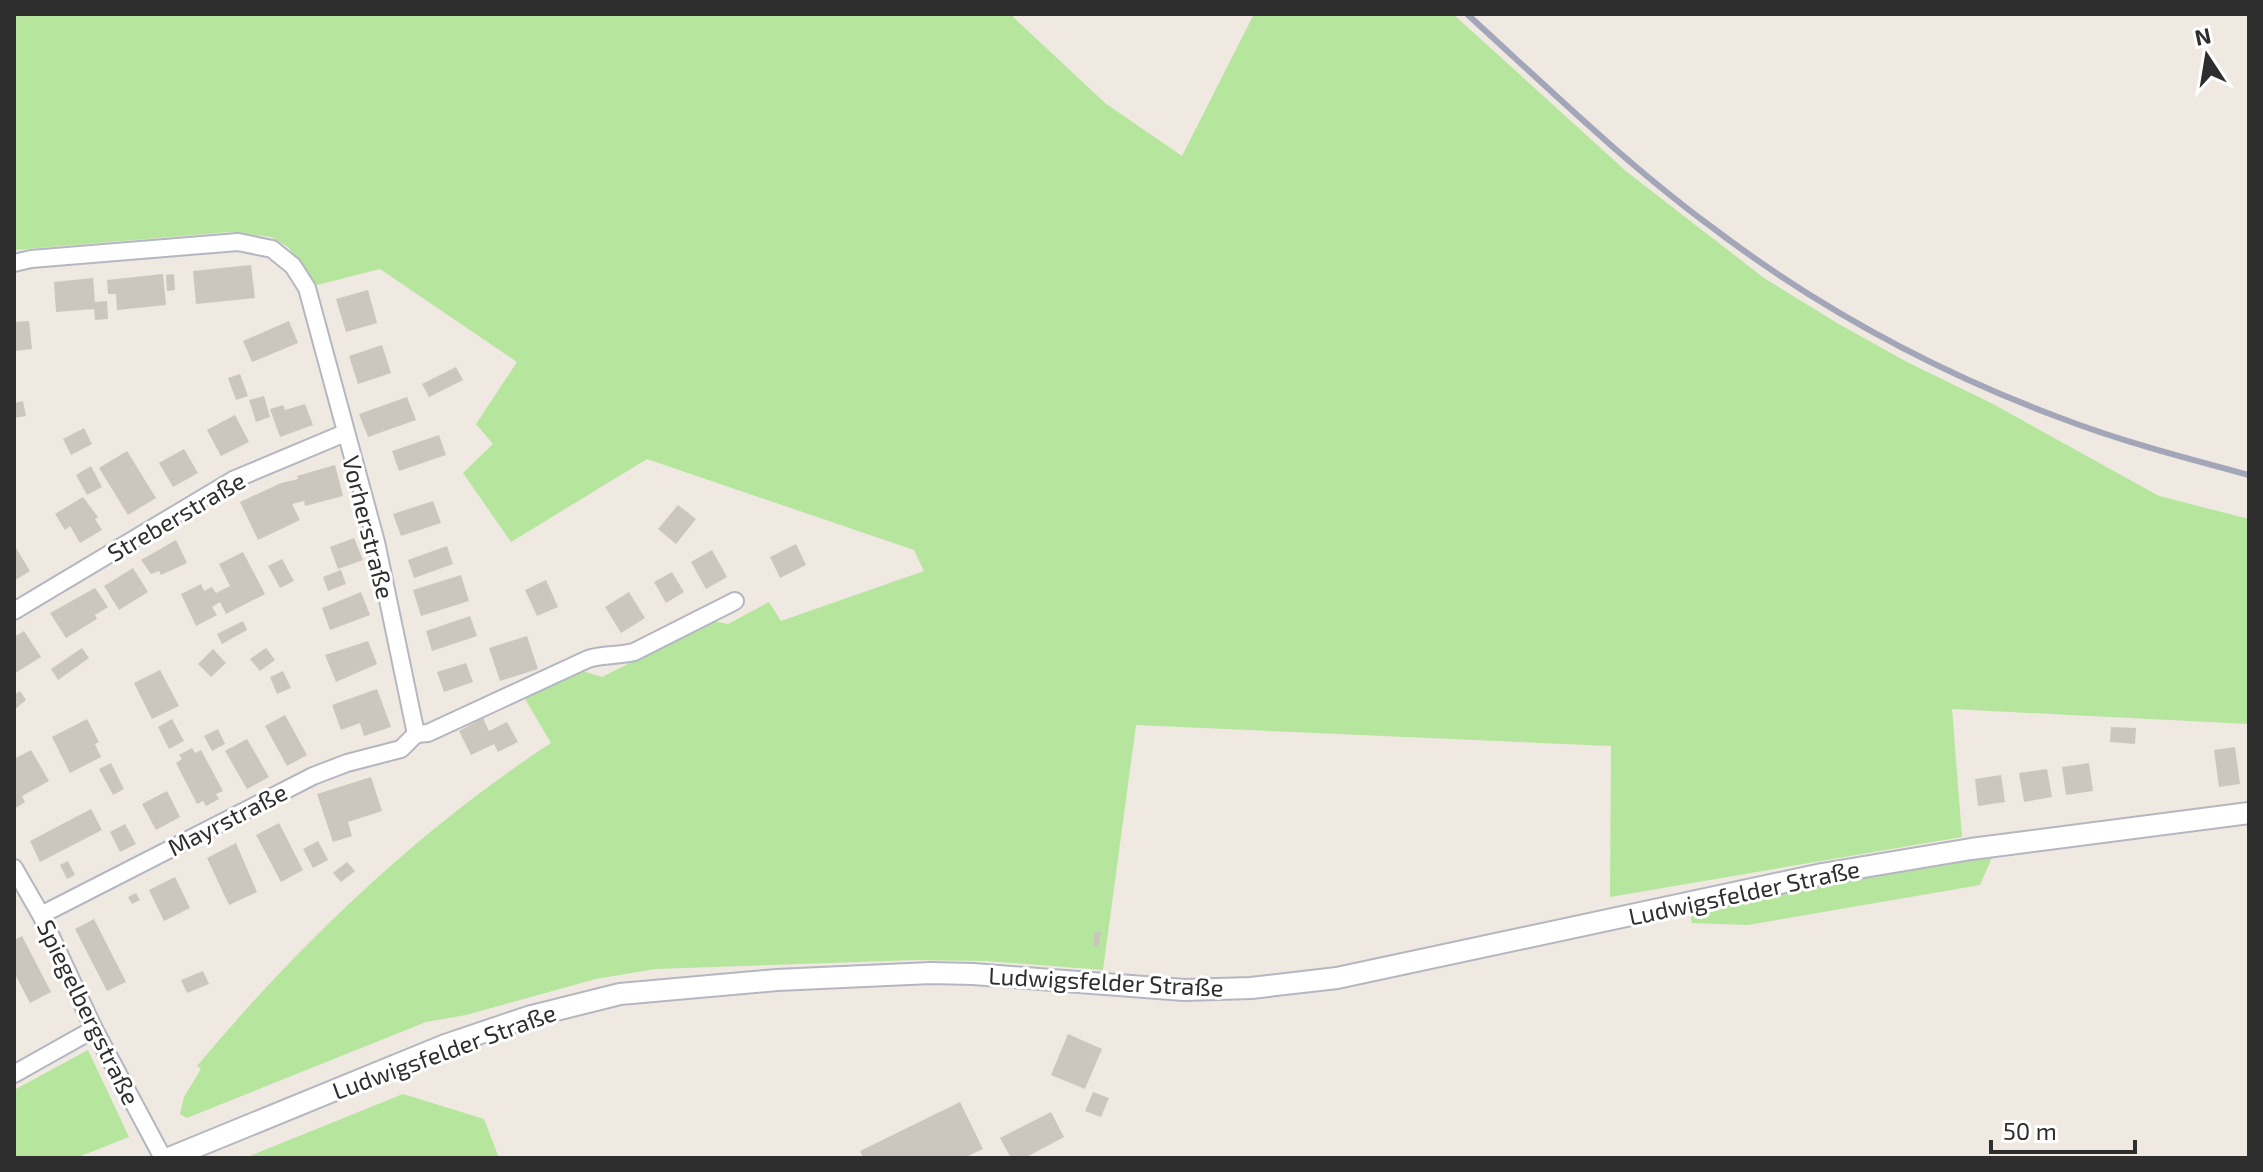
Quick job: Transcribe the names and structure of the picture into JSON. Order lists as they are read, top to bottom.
{
  "streets": {
    "street": [
      "Streberstraße",
      "Vorherstraße",
      "Mayrstraße",
      "Ludwigsfelder Straße",
      "Spiegelbergstraße"
    ]
  },
  "crossings": [
    ["Streberstraße", "Vorherstraße"],
    ["Vorherstraße", "Mayrstraße"],
    ["Mayrstraße", "Spiegelbergstraße"],
    ["Ludwigsfelder Straße", "Spiegelbergstraße"]
  ],
  "scale_bar": "50 m",
  "north": "top"
}
